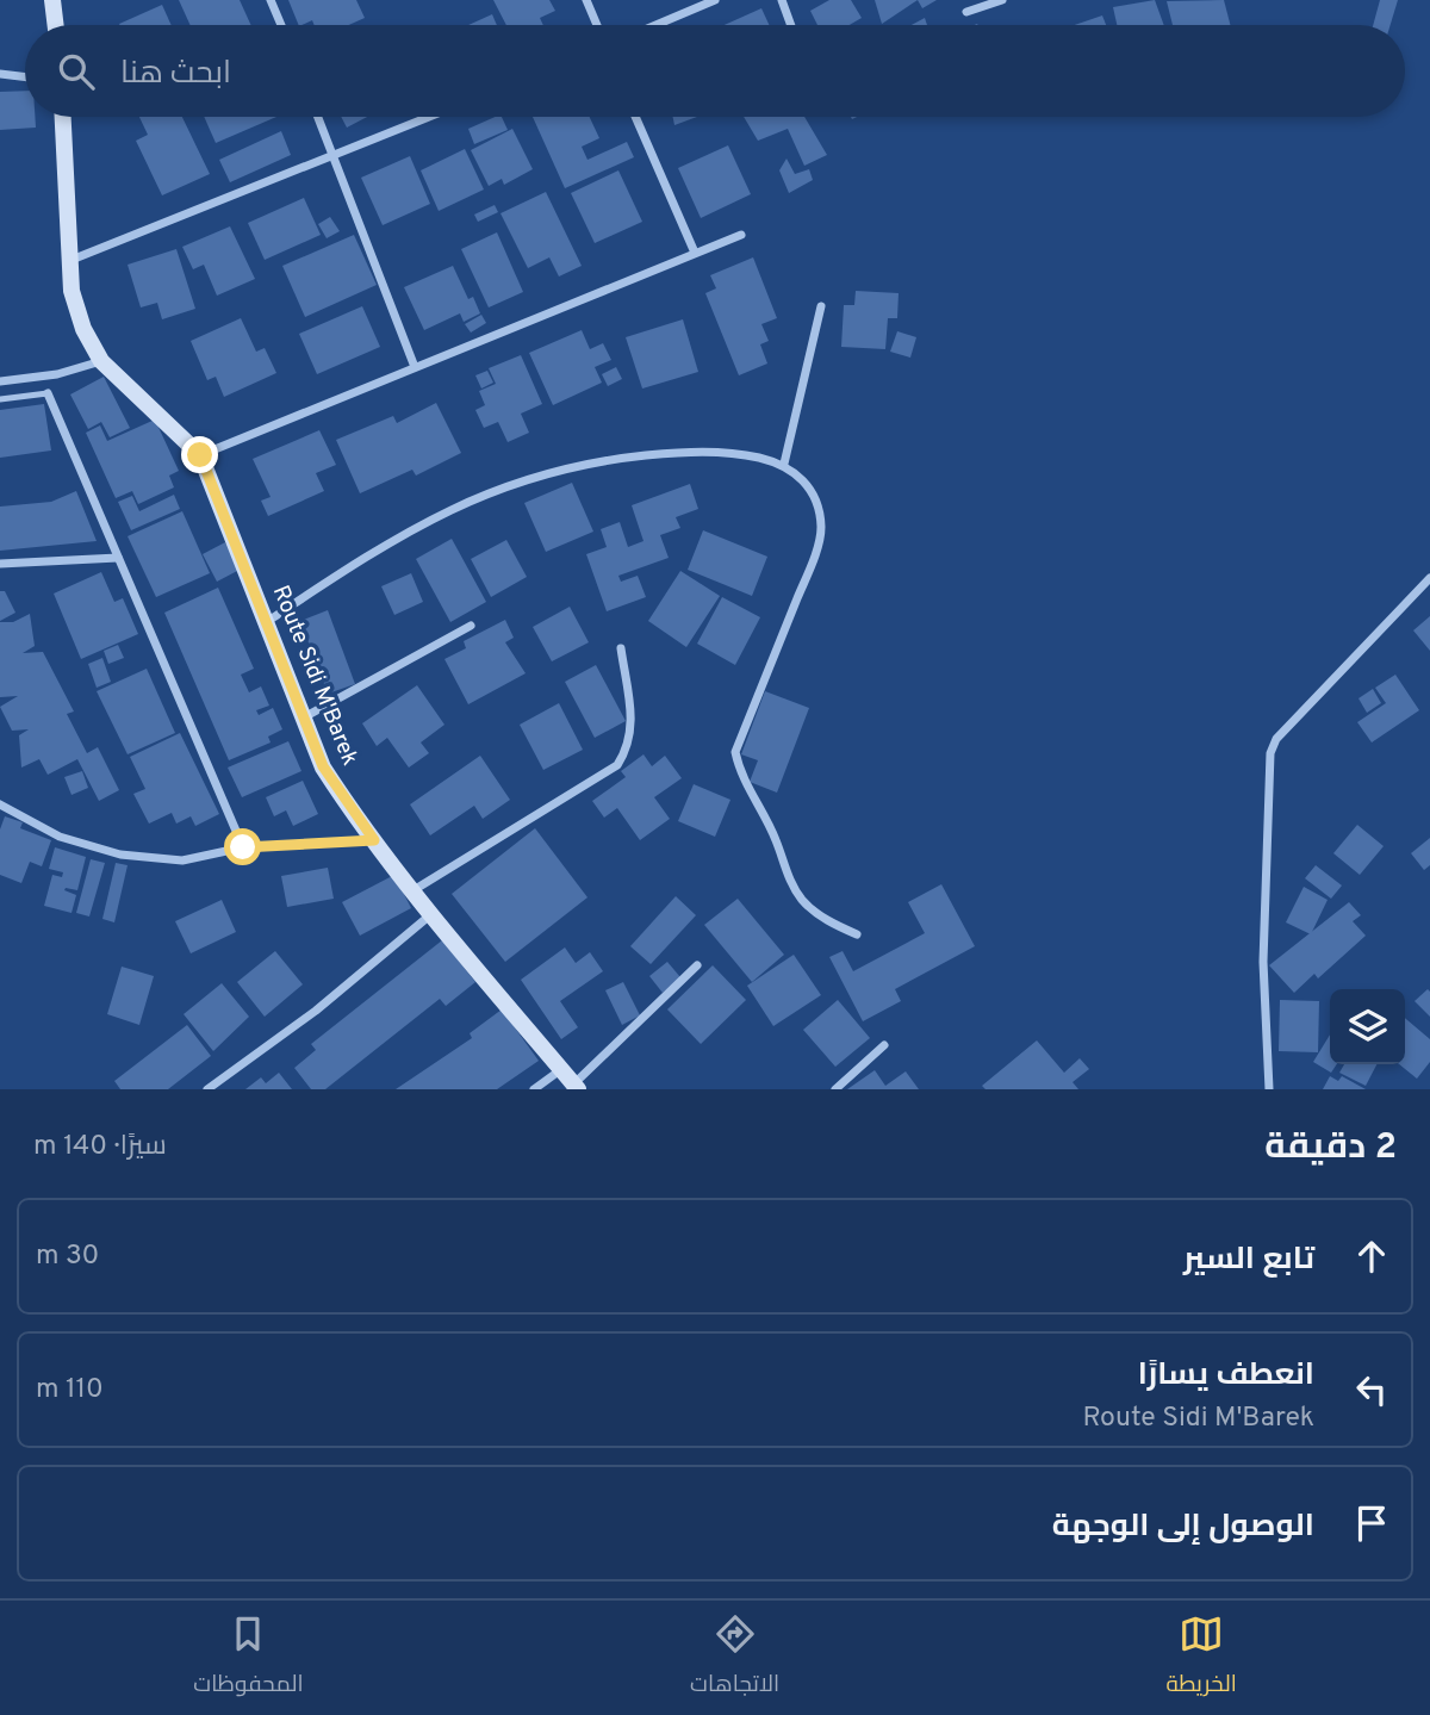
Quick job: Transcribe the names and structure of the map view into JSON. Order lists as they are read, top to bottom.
{
  "streets": {
    "street": ["Route Sidi M'Barek"]
  },
  "page": {
    "search": "ابحث هنا",
    "heading": ["2 دقيقة", "سيرًا · 140 m"],
    "list": [
      ["تابع السير", "30 m"],
      ["انعطف يسارًا", "Route Sidi M'Barek", "110 m"],
      "الوصول إلى الوجهة"
    ],
    "nav": ["الخريطة", "الاتجاهات", "المحفوظات"]
  }
}
